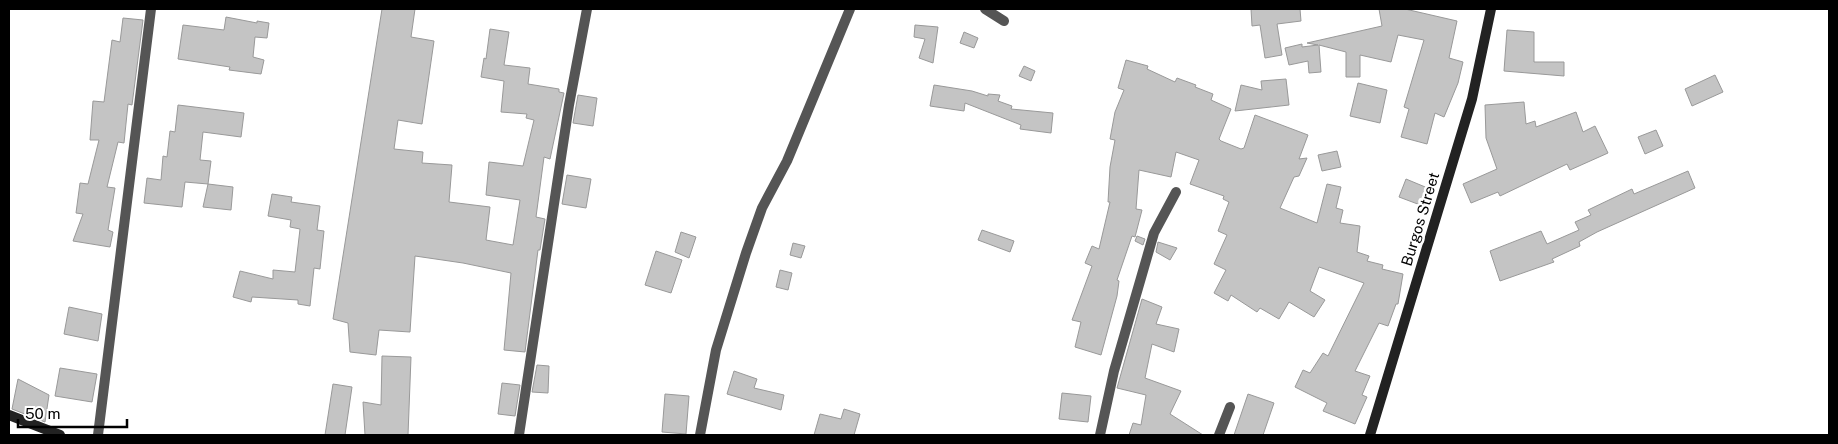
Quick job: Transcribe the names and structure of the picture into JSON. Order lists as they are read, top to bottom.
{
  "streets": {
    "main road": ["Burgos Street"]
  },
  "scale_bar": "50 m"
}
